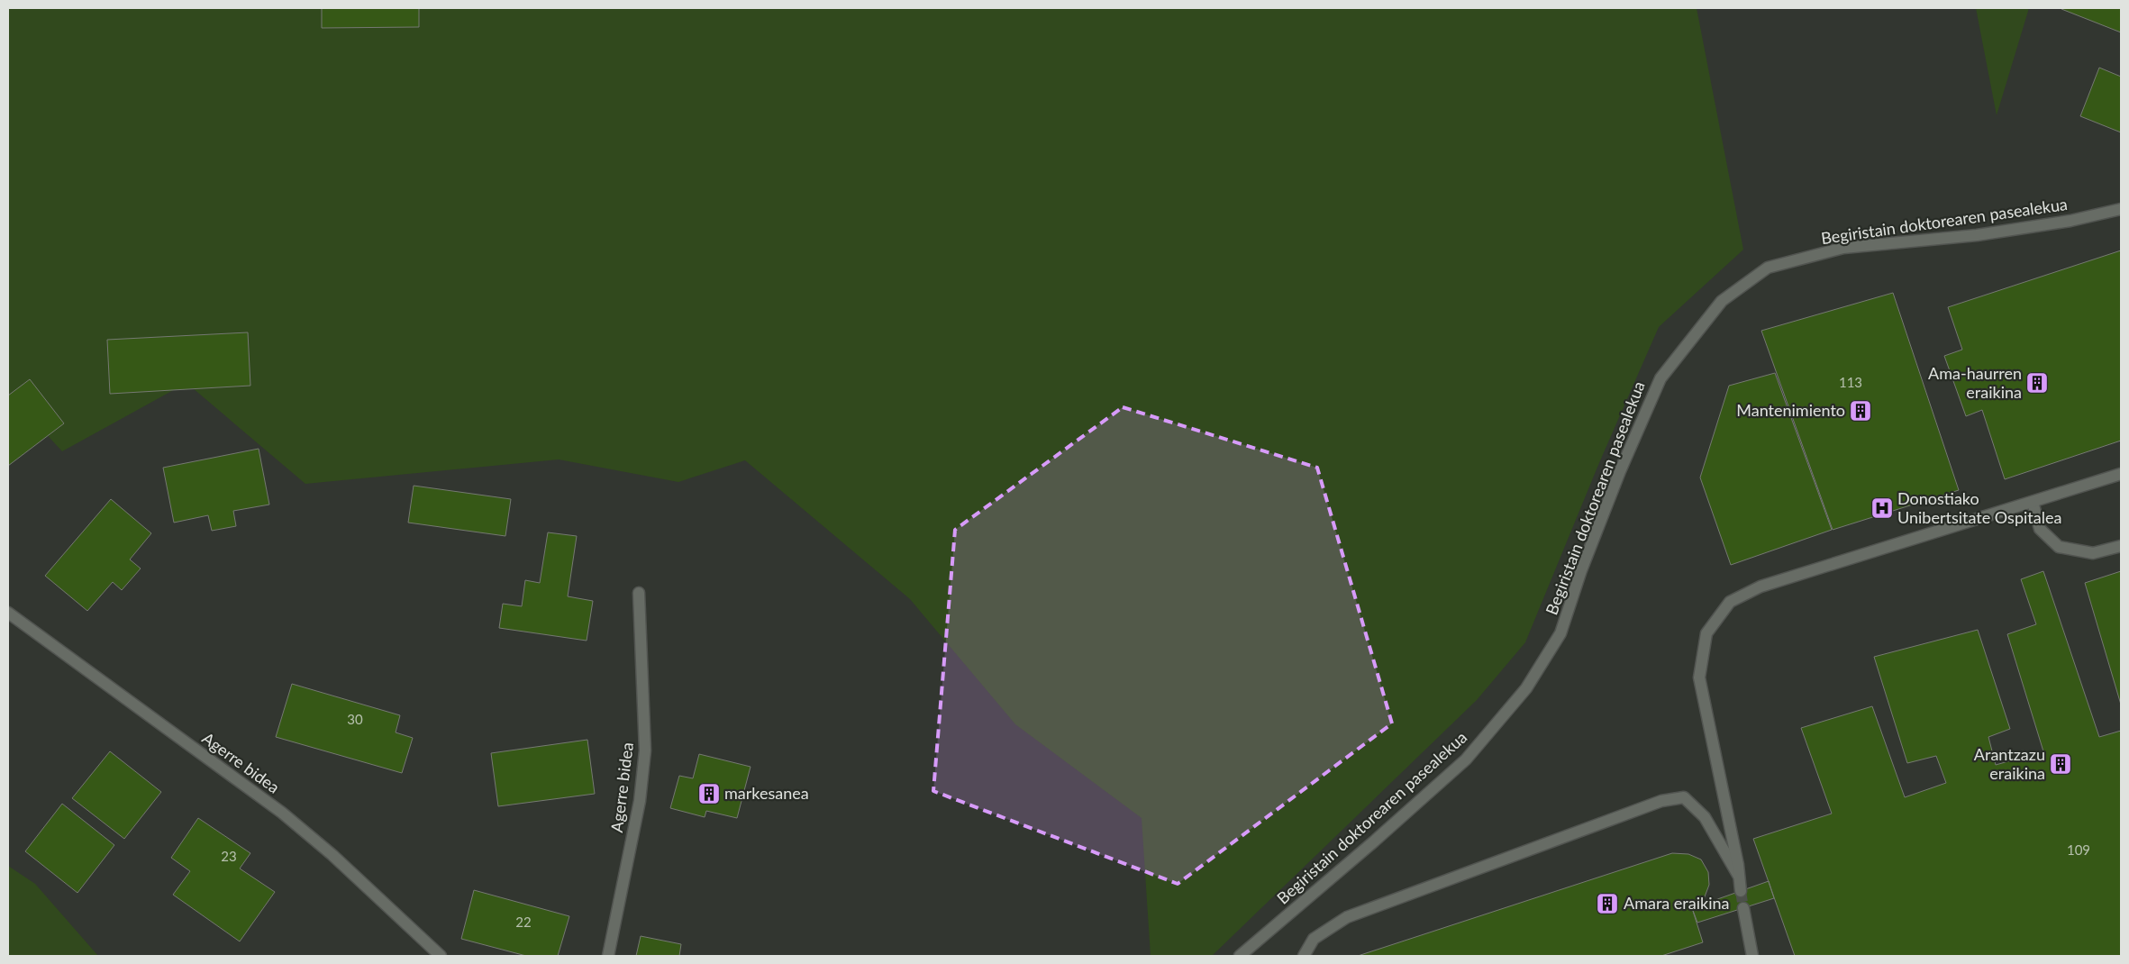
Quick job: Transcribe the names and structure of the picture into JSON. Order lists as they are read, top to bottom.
{
  "streets": {
    "street": ["Begiristain doktorearen pasealekua", "Agerre bidea"]
  },
  "places": {
    "building": [
      "Ama-haurren eraikina",
      "Mantenimiento",
      "Arantzazu eraikina",
      "markesanea",
      "Amara eraikina"
    ],
    "hospital": ["Donostiako Unibertsitate Ospitalea"]
  },
  "house_numbers": [
    "113",
    "30",
    "109",
    "23",
    "22"
  ]
}
